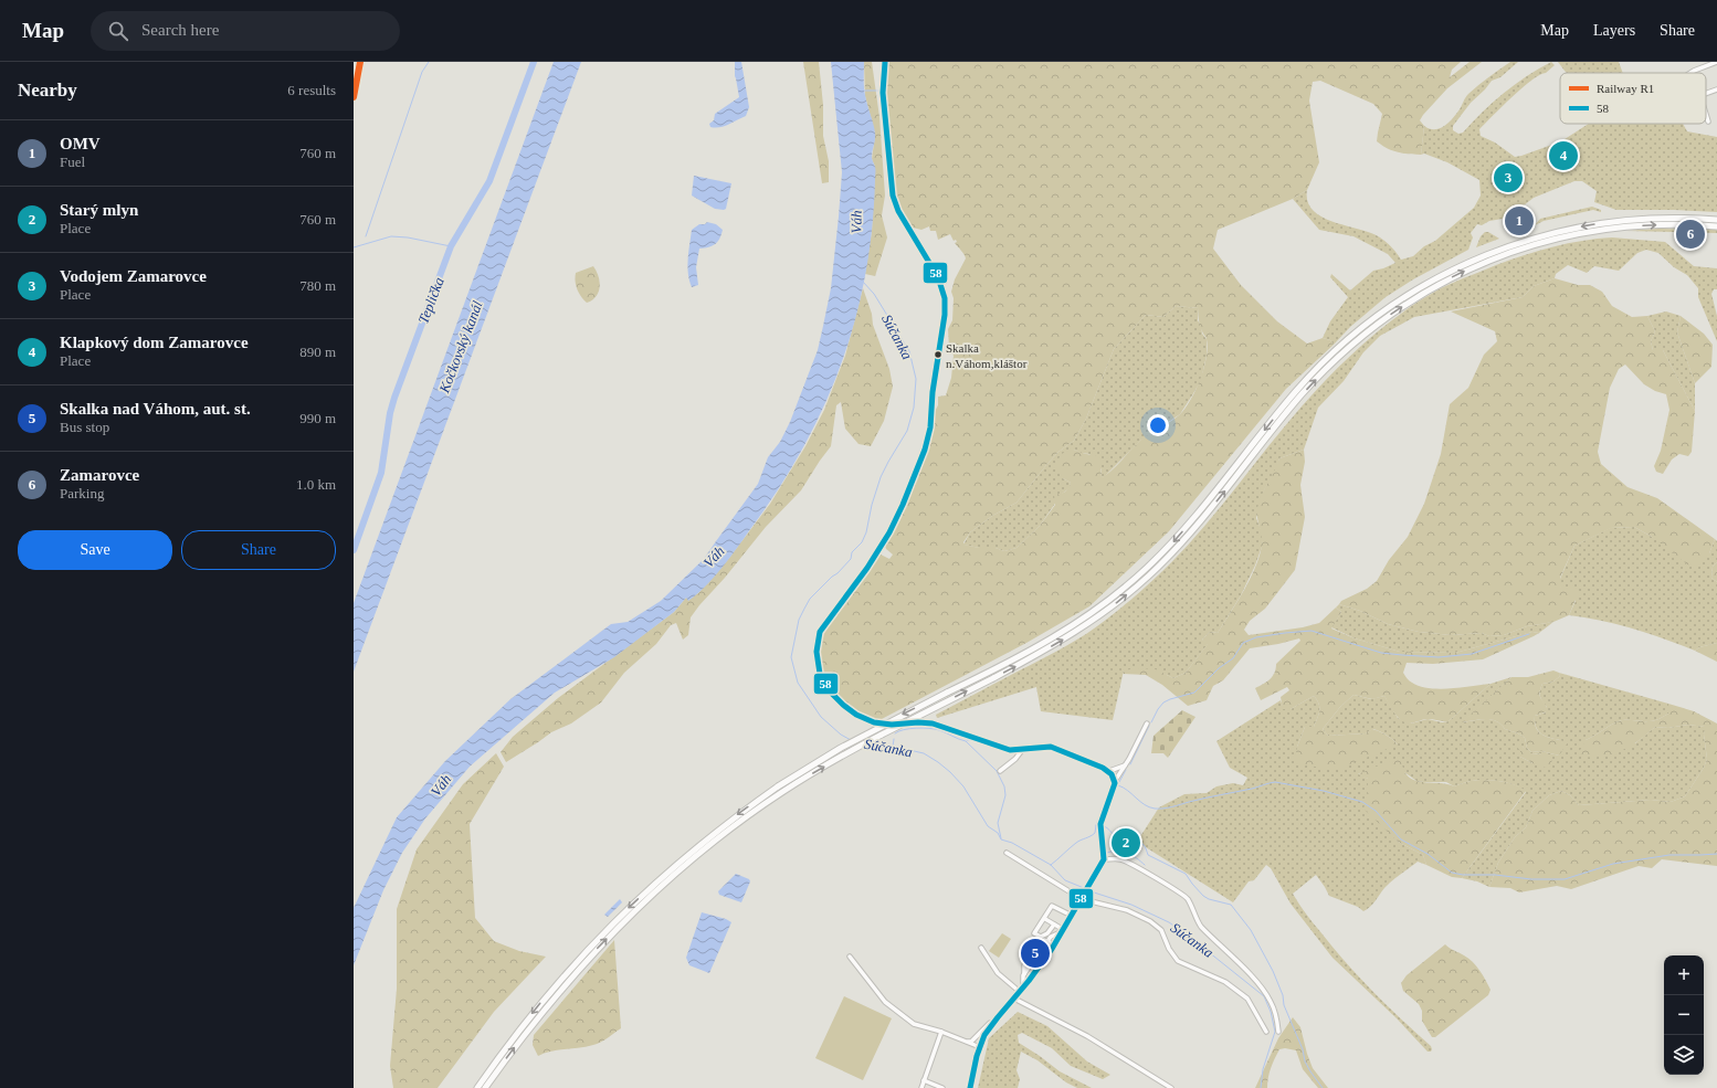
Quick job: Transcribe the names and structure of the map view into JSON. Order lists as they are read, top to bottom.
{
  "water": [
    "Váh",
    "Teplička",
    "Súčanka",
    "Kočkovský kanál"
  ],
  "places": ["Skalka n.Váhom,kláštor"],
  "lines": ["rail line R1", "transit line 58"],
  "legend": ["Railway R1", "58"],
  "page": {
    "header": "Map",
    "search": "Search here",
    "nav": ["Map", "Layers", "Share"],
    "heading": ["Nearby", "6 results"],
    "list": [
      {
        "mark": "1",
        "name": "OMV",
        "note": "Fuel",
        "value": "760 m"
      },
      {
        "mark": "2",
        "name": "Starý mlyn",
        "note": "Place",
        "value": "760 m"
      },
      {
        "mark": "3",
        "name": "Vodojem Zamarovce",
        "note": "Place",
        "value": "780 m"
      },
      {
        "mark": "4",
        "name": "Klapkový dom Zamarovce",
        "note": "Place",
        "value": "890 m"
      },
      {
        "mark": "5",
        "name": "Skalka nad Váhom, aut. st.",
        "note": "Bus stop",
        "value": "990 m"
      },
      {
        "mark": "6",
        "name": "Zamarovce",
        "note": "Parking",
        "value": "1.0 km"
      }
    ],
    "pins": [
      "4",
      "3",
      "1",
      "6",
      "2",
      "5"
    ],
    "buttons": ["Save", "Share"],
    "map_buttons": ["+", "−"]
  }
}
